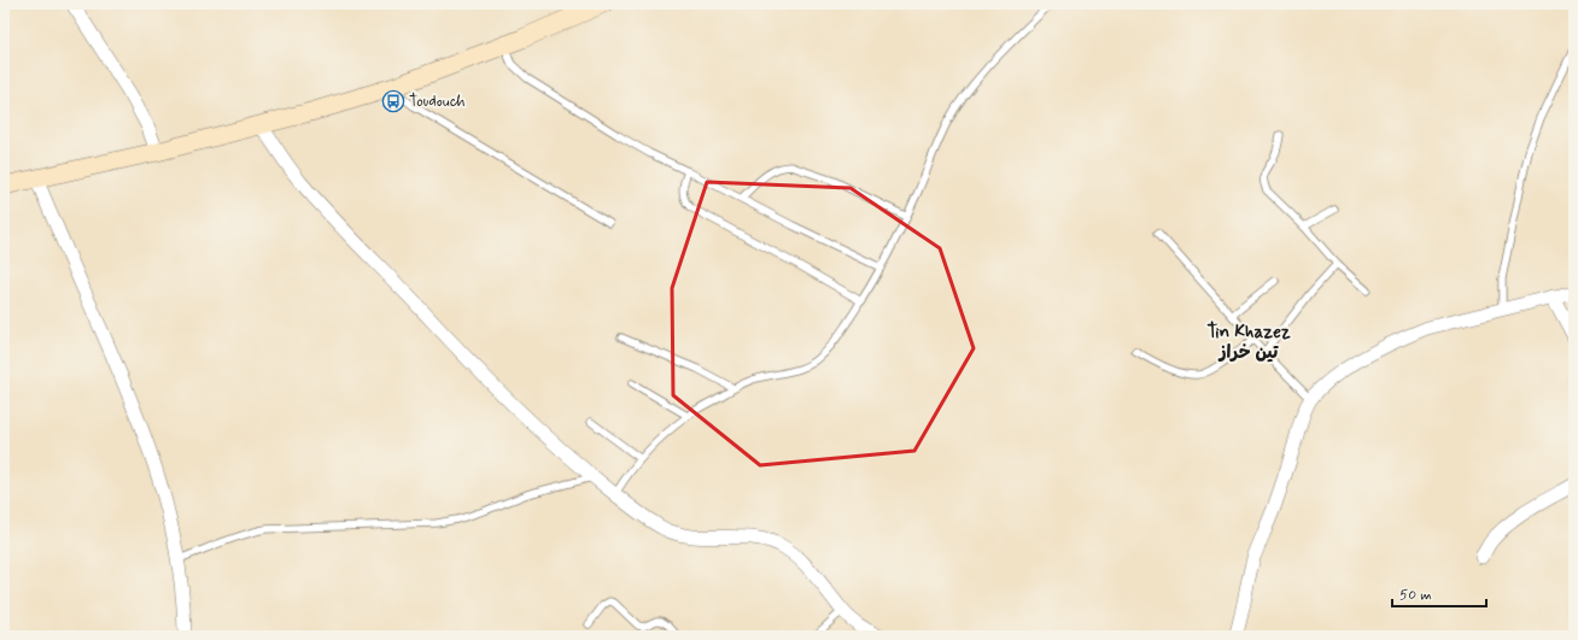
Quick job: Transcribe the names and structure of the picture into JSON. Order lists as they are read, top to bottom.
{
  "districts": ["Tin Khazez تين خراز"],
  "places": {
    "bus stop": ["Toudouch"]
  },
  "scale_bar": "50 m"
}
